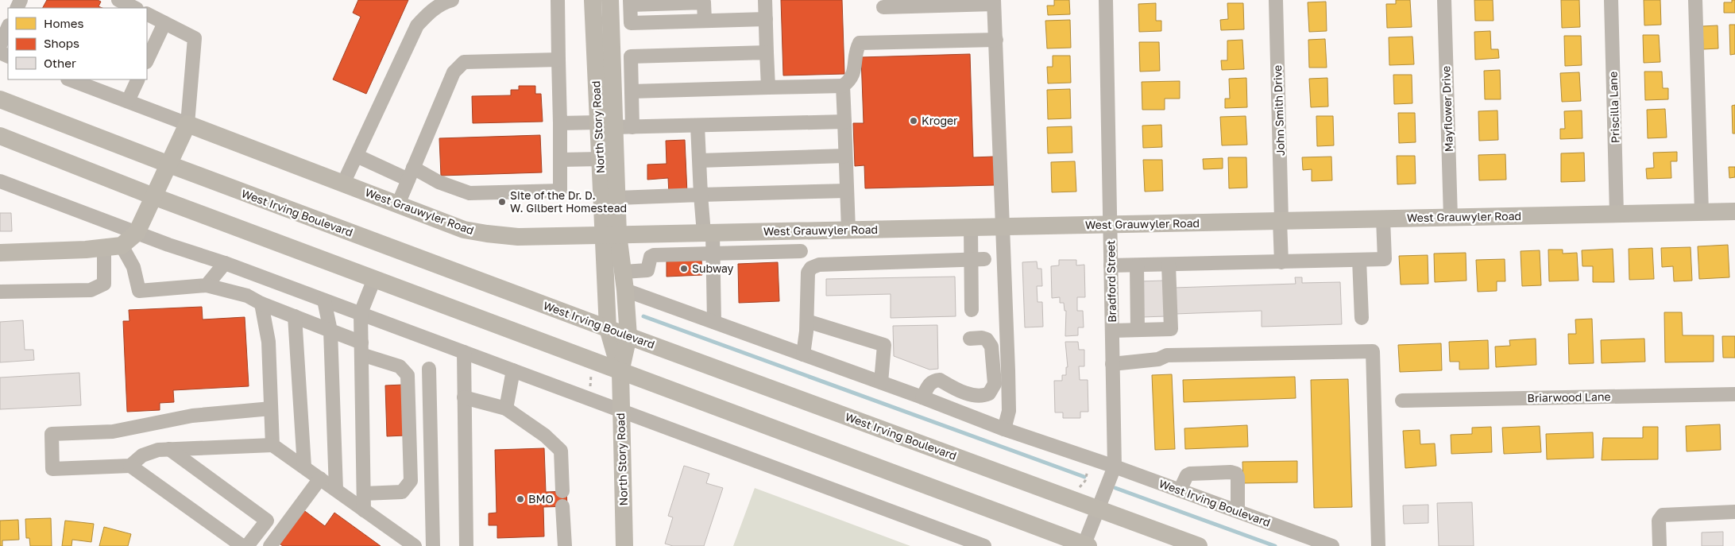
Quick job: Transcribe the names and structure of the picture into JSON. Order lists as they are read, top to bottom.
{
  "streets": {
    "main road": ["North Story Road", "West Grauwyler Road", "West Irving Boulevard"],
    "street": [
      "Priscilla Lane",
      "Mayflower Drive",
      "John Smith Drive",
      "Bradford Street",
      "Briarwood Lane"
    ]
  },
  "crossings": [
    ["Priscilla Lane", "West Grauwyler Road"],
    ["Mayflower Drive", "West Grauwyler Road"],
    ["John Smith Drive", "West Grauwyler Road"],
    ["North Story Road", "West Grauwyler Road"],
    ["North Story Road", "West Irving Boulevard"],
    ["West Grauwyler Road", "Bradford Street"],
    ["West Irving Boulevard", "Bradford Street"]
  ],
  "places": [
    "Kroger",
    "Site of the Dr. D. W. Gilbert Homestead",
    "Subway",
    "BMO"
  ],
  "legend": ["Homes", "Shops", "Other"]
}
